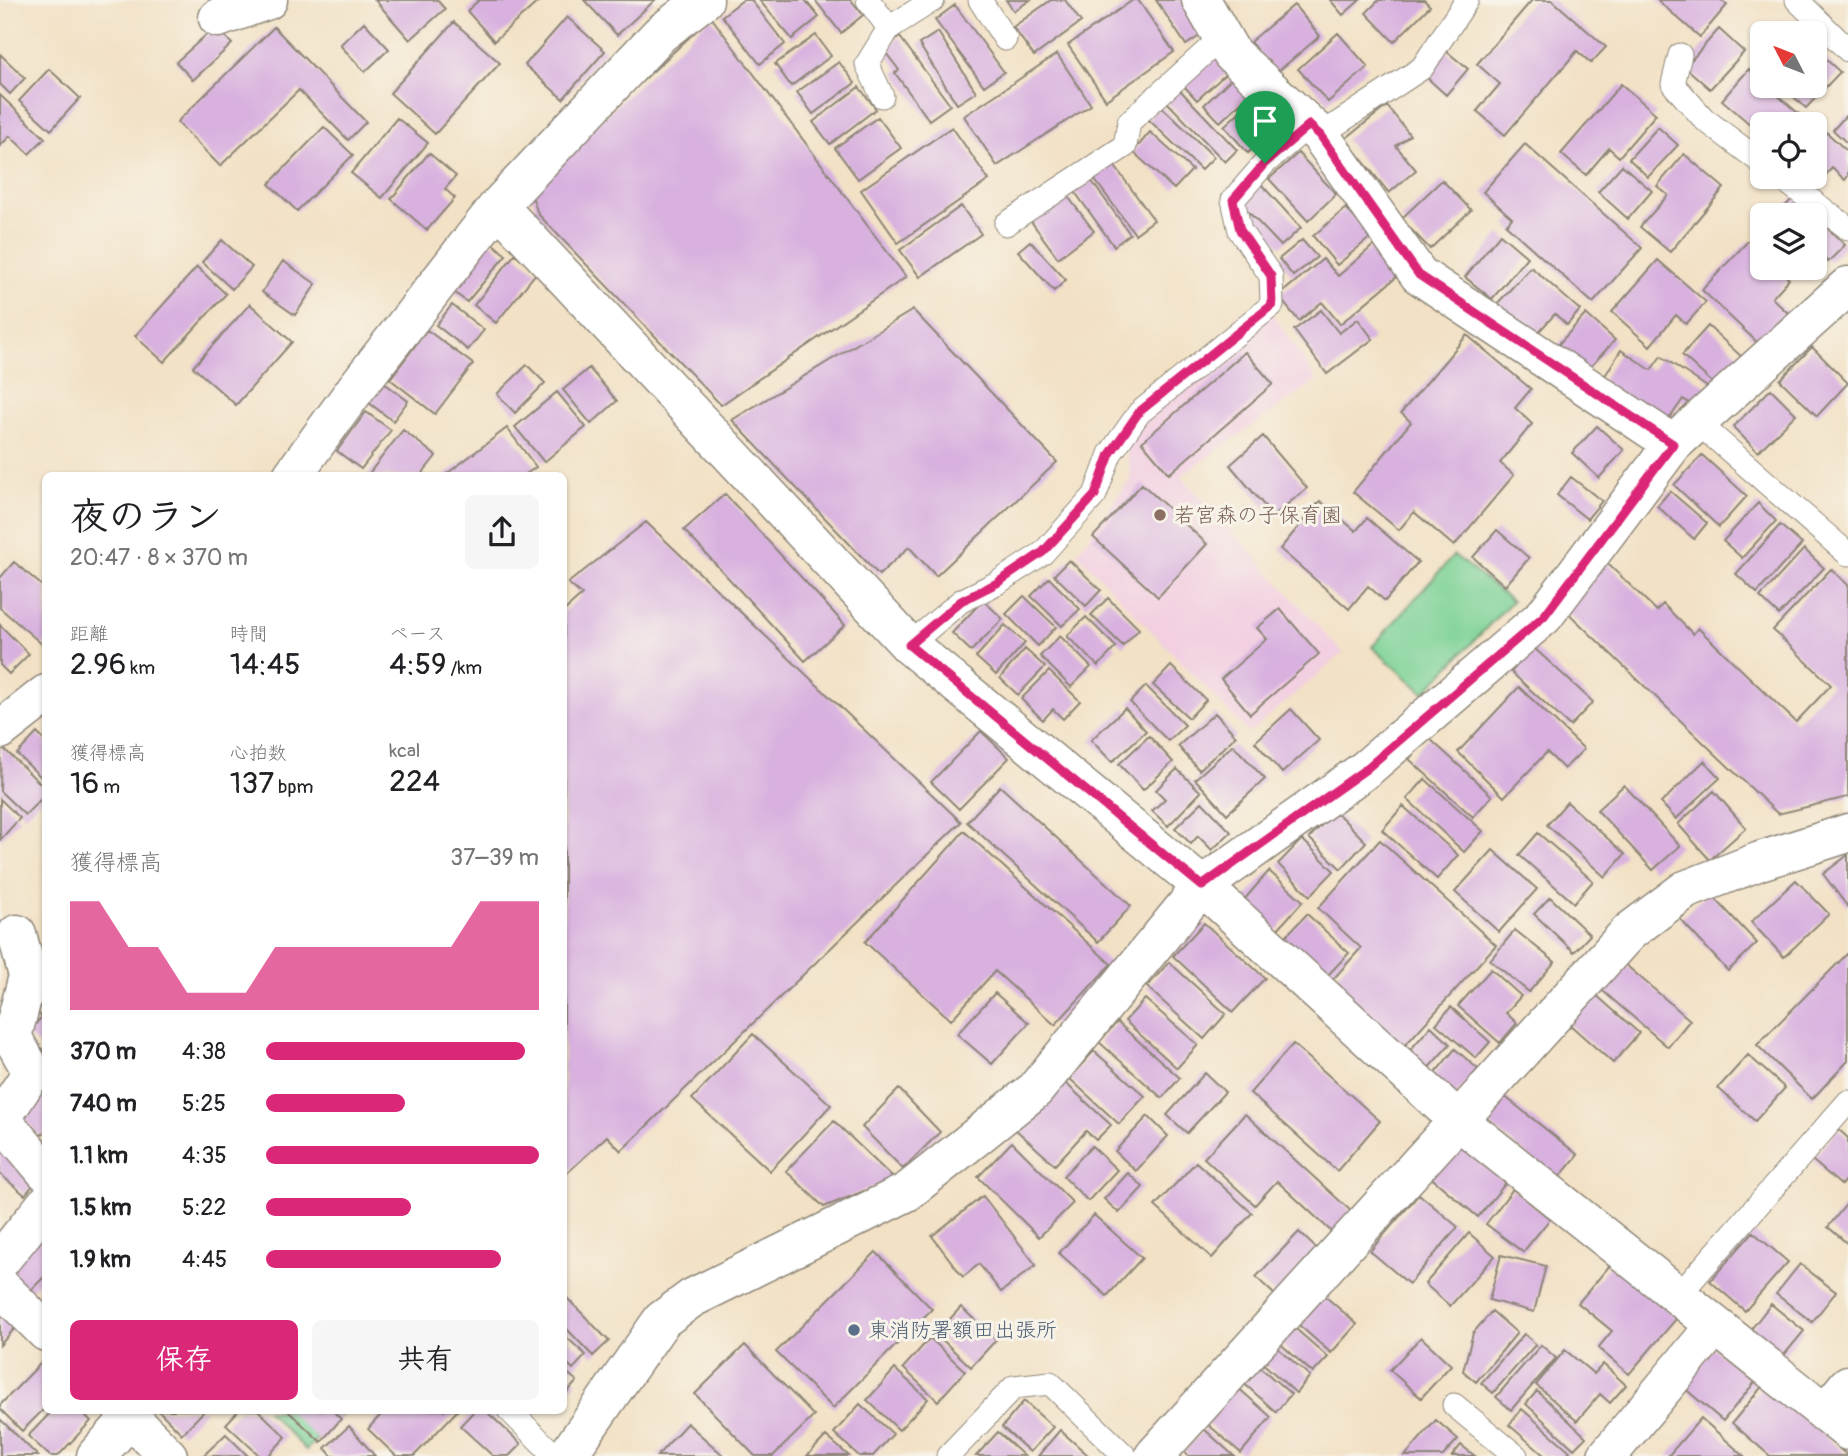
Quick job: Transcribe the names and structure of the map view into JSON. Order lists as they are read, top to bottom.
{
  "places": ["若宮森の子保育園", "東消防署額田出張所"],
  "north": "top left",
  "page": {
    "heading": ["夜のラン", "20:47 · 8 × 370 m"],
    "stats": [
      ["距離", "2.96 km"],
      ["時間", "14:45"],
      ["ペース", "4:59 /km"],
      ["獲得標高", "16 m"],
      ["心拍数", "137 bpm"],
      ["kcal", "224"]
    ],
    "chart": ["獲得標高", "37–39 m"],
    "list": [
      {
        "name": "370 m",
        "note": "4:38"
      },
      {
        "name": "740 m",
        "note": "5:25"
      },
      {
        "name": "1.1 km",
        "note": "4:35"
      },
      {
        "name": "1.5 km",
        "note": "5:22"
      },
      {
        "name": "1.9 km",
        "note": "4:45"
      }
    ],
    "buttons": ["保存", "共有"]
  }
}
